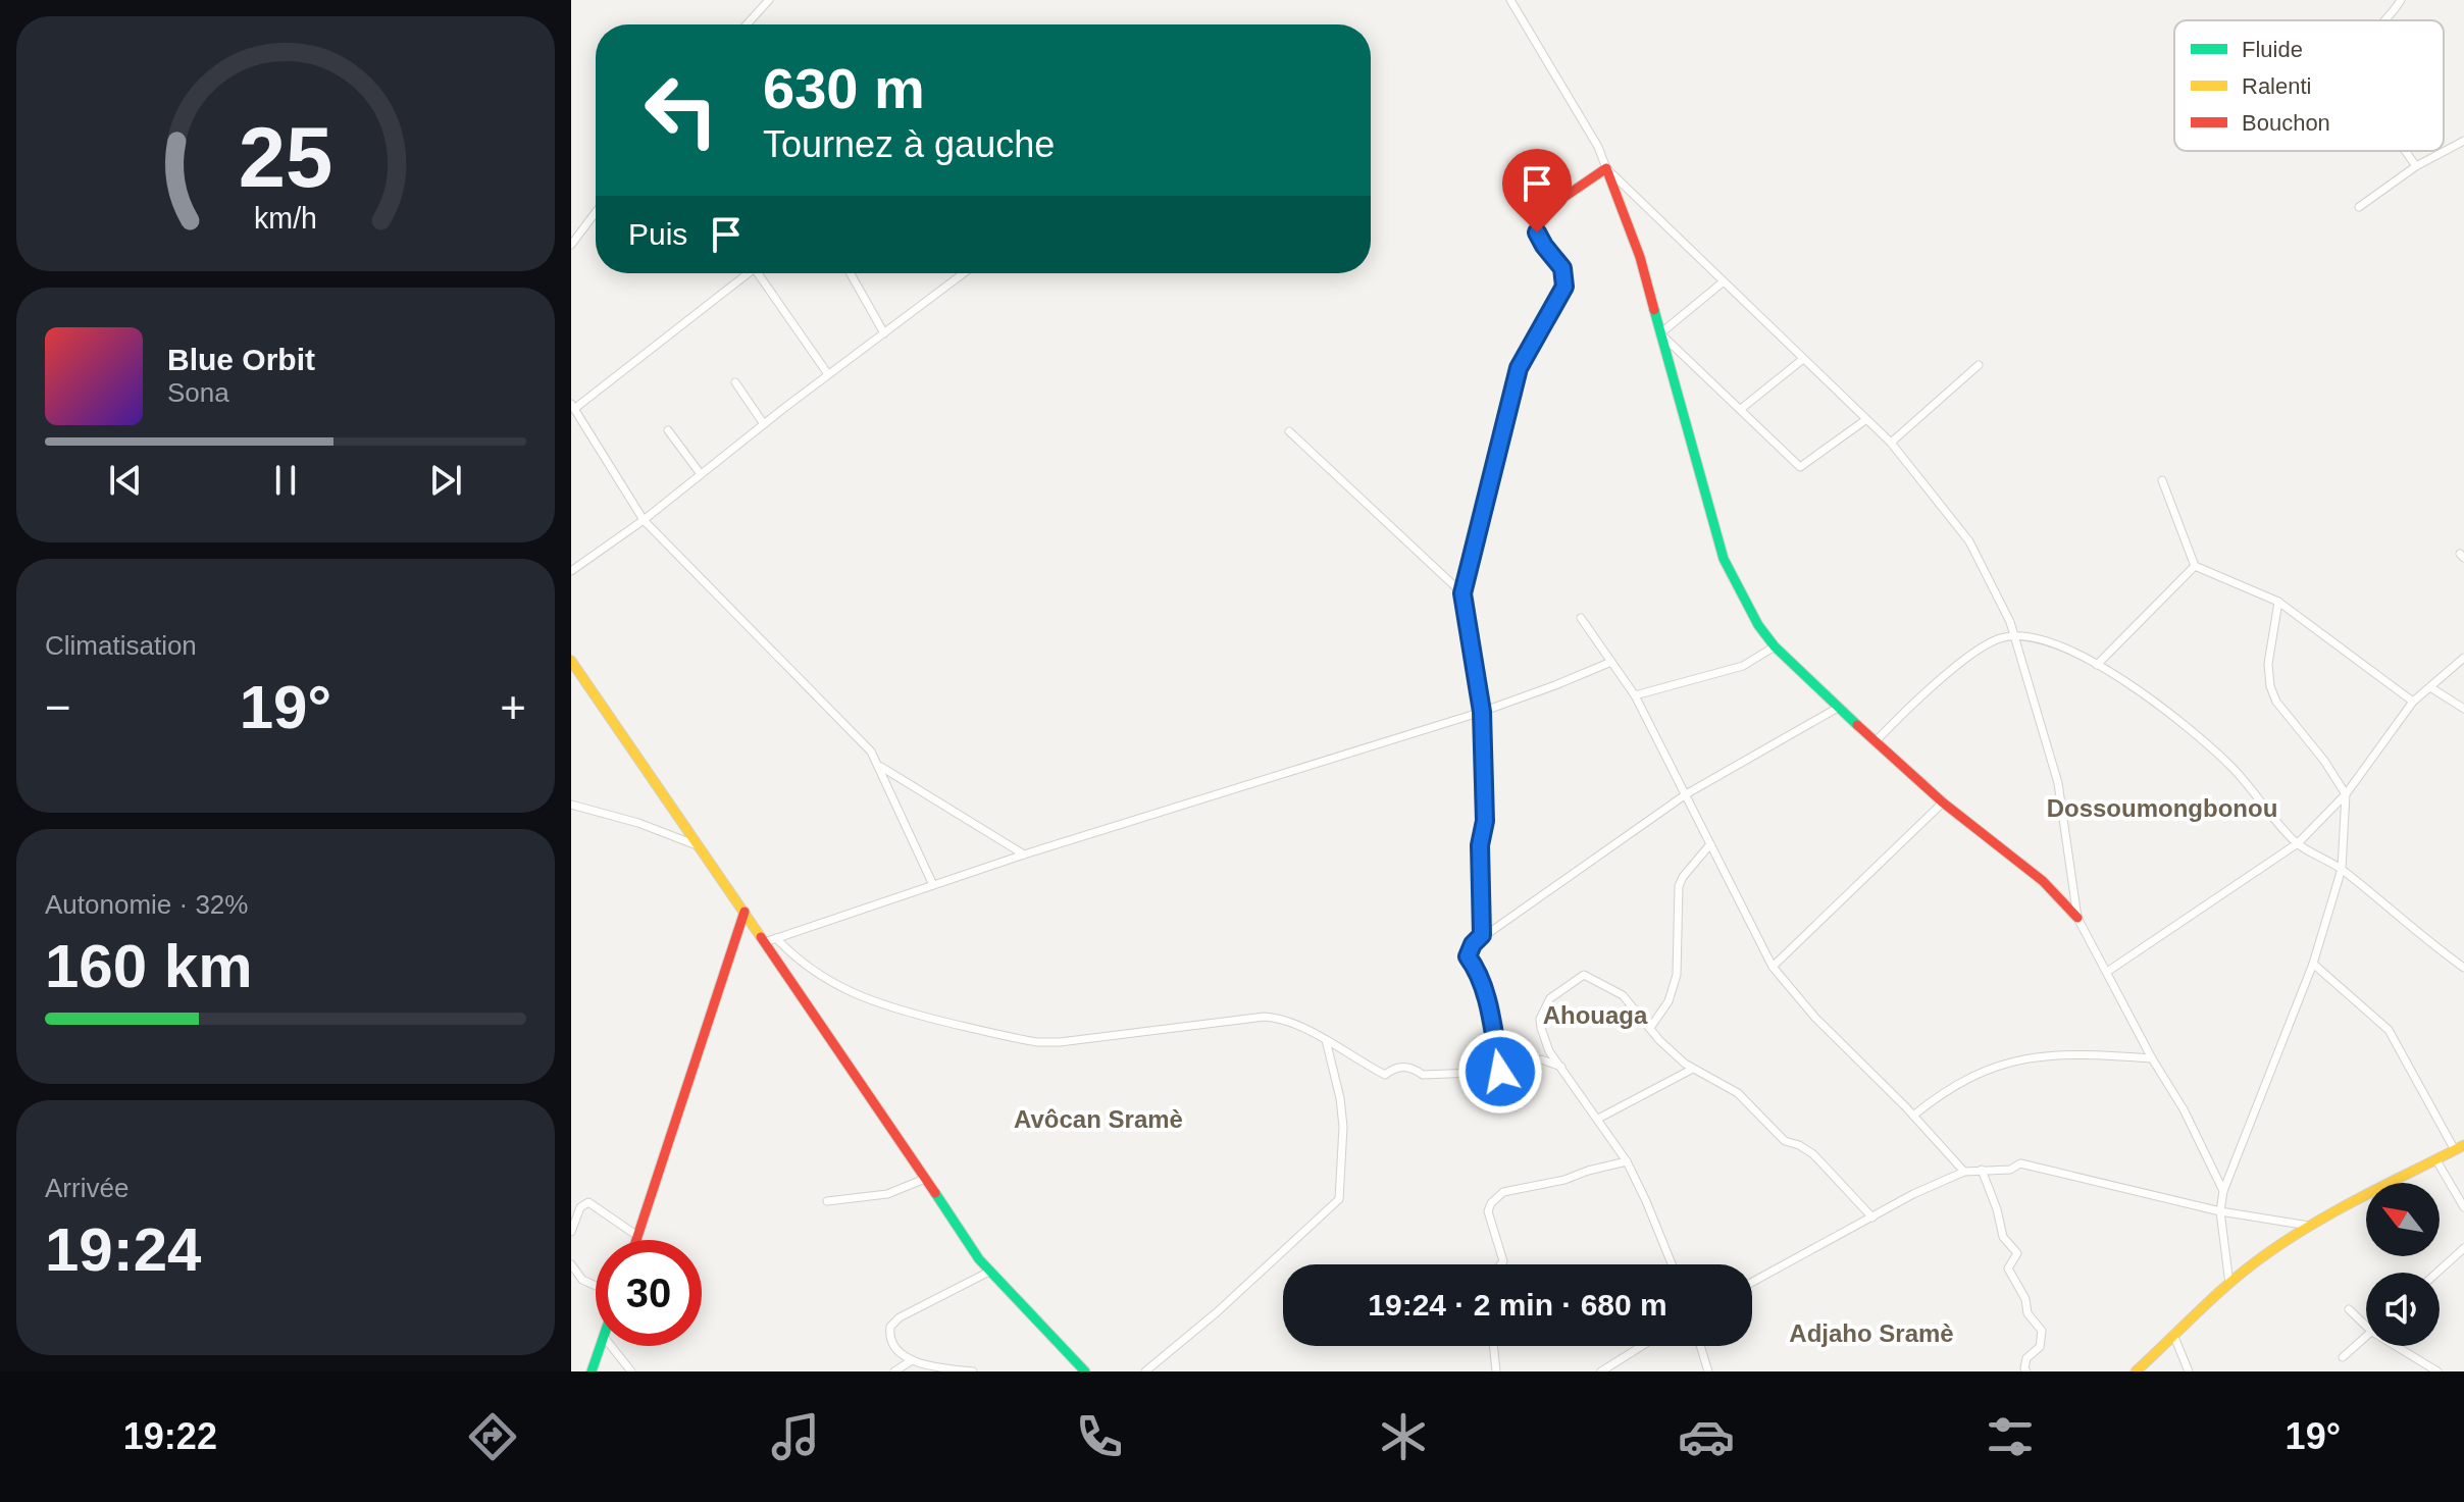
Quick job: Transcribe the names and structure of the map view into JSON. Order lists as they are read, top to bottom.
{
  "districts": [
    "Dossoumongbonou",
    "Ahouaga",
    "Avôcan Sramè",
    "Adjaho Sramè"
  ],
  "legend": ["Fluide", "Ralenti", "Bouchon"],
  "north": "top left",
  "page": {
    "turn": ["630 m", "Tournez à gauche"],
    "then": "Puis",
    "song": ["Blue Orbit", "Sona"],
    "tile": [
      "Climatisation",
      ["Autonomie · 32%", "160 km"],
      ["Arrivée", "19:24"]
    ],
    "heat": ["−", "19°", "+"],
    "limit": "30",
    "trip": "19:24 · 2 min · 680 m",
    "tabs": ["19:22", "19°"],
    "gauge": ["25", "km/h"]
  }
}
